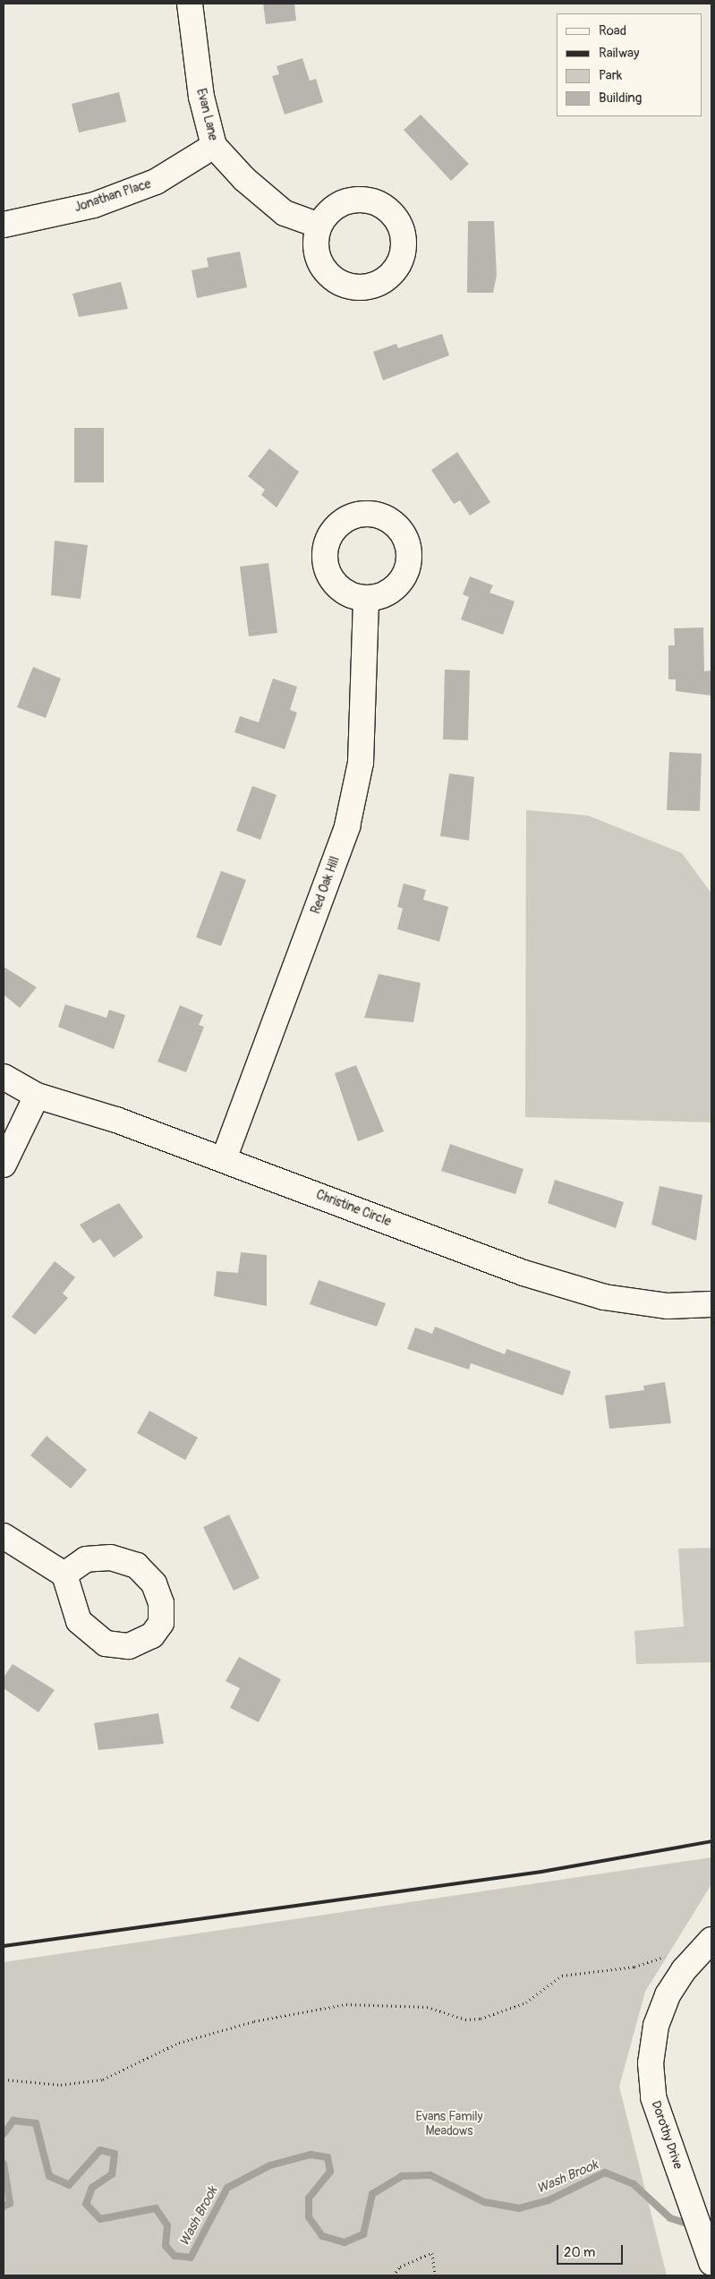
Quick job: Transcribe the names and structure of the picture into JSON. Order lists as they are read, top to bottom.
{
  "streets": {
    "street": [
      "Evan Lane",
      "Jonathan Place",
      "Red Oak Hill",
      "Christine Circle",
      "Dorothy Drive"
    ]
  },
  "crossings": [
    ["Evan Lane", "Jonathan Place"],
    ["Red Oak Hill", "Christine Circle"]
  ],
  "water": ["Wash Brook"],
  "parks": ["Evans Family Meadows"],
  "legend": [
    "Road",
    "Railway",
    "Park",
    "Building"
  ],
  "scale_bar": "20 m"
}
